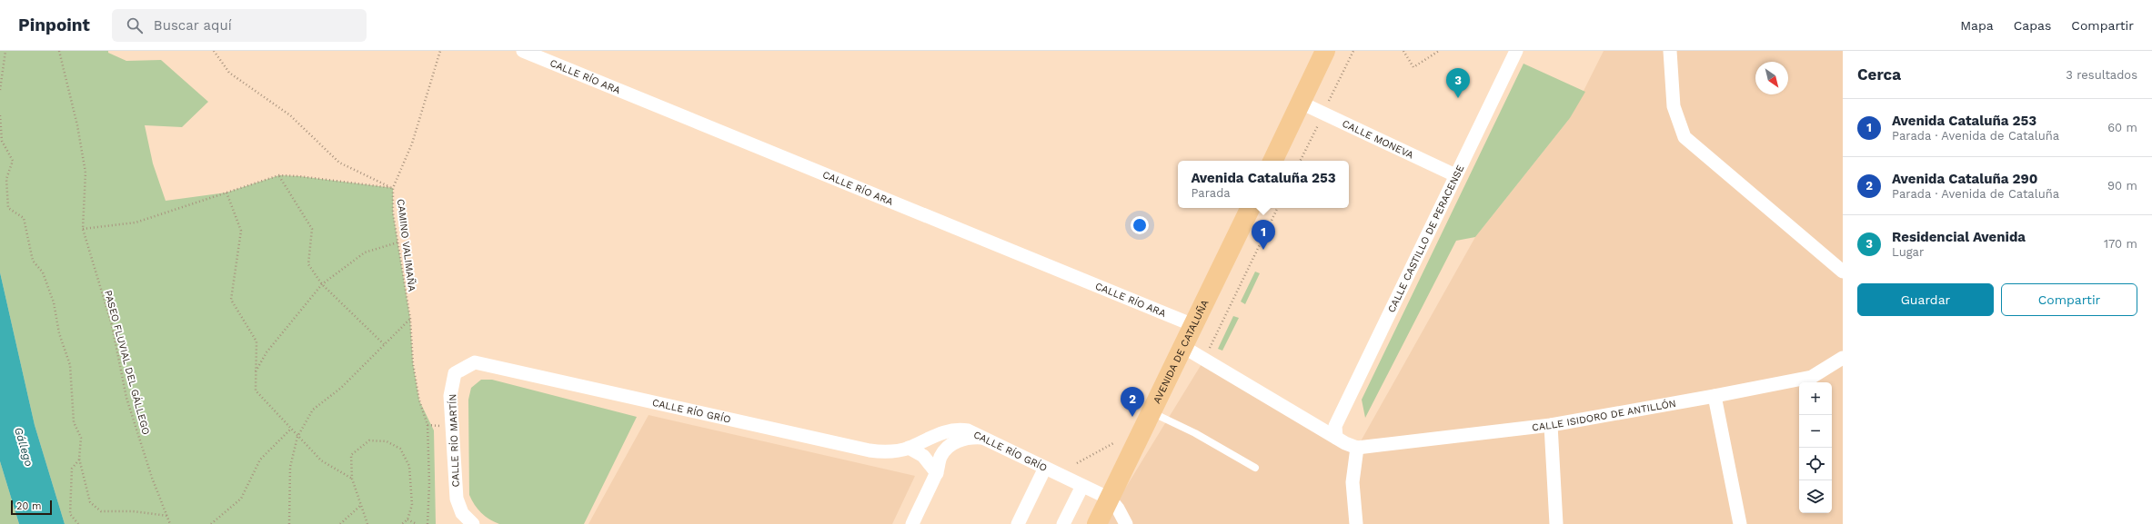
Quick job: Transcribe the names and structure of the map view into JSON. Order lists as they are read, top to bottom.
{
  "streets": {
    "main road": ["AVENIDA DE CATALUÑA"],
    "street": [
      "CALLE RÍO ARA",
      "CALLE MONEVA",
      "CALLE CASTILLO DE PERACENSE",
      "CALLE RÍO GRÍO",
      "CALLE ISIDORO DE ANTILLÓN",
      "CALLE RÍO MARTÍN"
    ],
    "path": ["CAMINO VALIMAÑA", "PASEO FLUVIAL DEL GÁLLEGO"]
  },
  "crossings": [
    ["CALLE RÍO ARA", "AVENIDA DE CATALUÑA"],
    ["CALLE MONEVA", "CALLE CASTILLO DE PERACENSE"],
    ["AVENIDA DE CATALUÑA", "CALLE RÍO GRÍO"],
    ["CALLE RÍO GRÍO", "CALLE RÍO MARTÍN"]
  ],
  "water": ["Gállego"],
  "scale_bar": "20 m",
  "north": "bottom right",
  "page": {
    "header": "Pinpoint",
    "search": "Buscar aquí",
    "nav": ["Mapa", "Capas", "Compartir"],
    "heading": ["Cerca", "3 resultados"],
    "pins": ["3", "1", "2"],
    "list": [
      {
        "mark": "1",
        "name": "Avenida Cataluña 253",
        "note": "Parada · Avenida de Cataluña",
        "value": "60 m"
      },
      {
        "mark": "2",
        "name": "Avenida Cataluña 290",
        "note": "Parada · Avenida de Cataluña",
        "value": "90 m"
      },
      {
        "mark": "3",
        "name": "Residencial Avenida",
        "note": "Lugar",
        "value": "170 m"
      }
    ],
    "popup": ["Avenida Cataluña 253", "Parada"],
    "buttons": ["Guardar", "Compartir"],
    "map_buttons": ["+", "−"],
    "scale": "20 m"
  }
}
